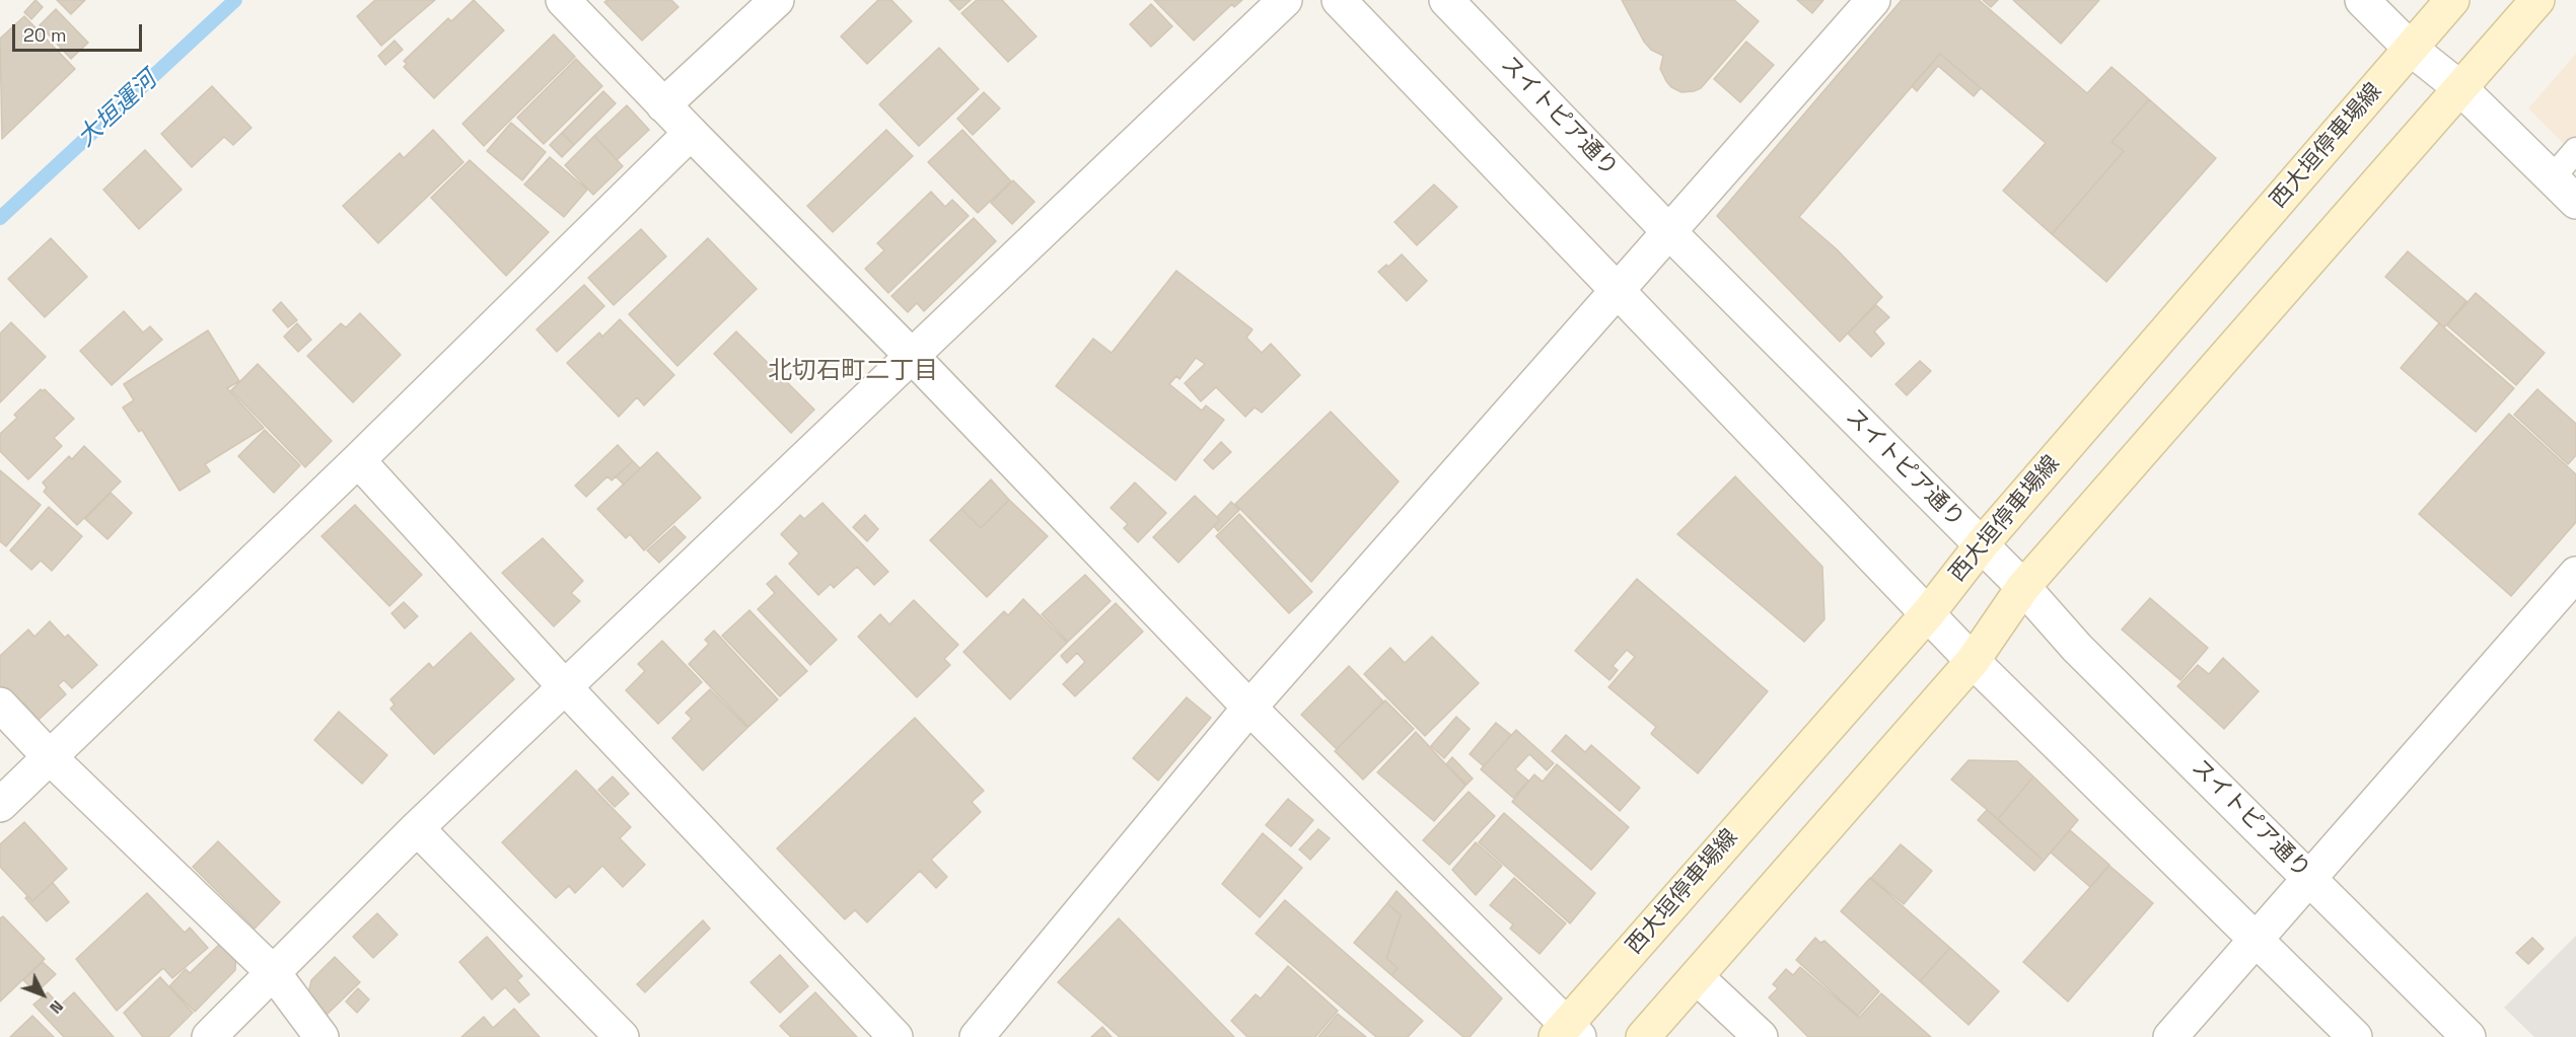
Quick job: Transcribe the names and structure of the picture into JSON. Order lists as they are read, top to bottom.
{
  "streets": {
    "main road": ["西大垣停車場線"],
    "street": ["スイトピア通り"]
  },
  "crossings": [
    ["スイトピア通り", "西大垣停車場線"]
  ],
  "districts": ["北切石町二丁目"],
  "water": ["大垣運河"],
  "scale_bar": "20 m",
  "north": "bottom right"
}
